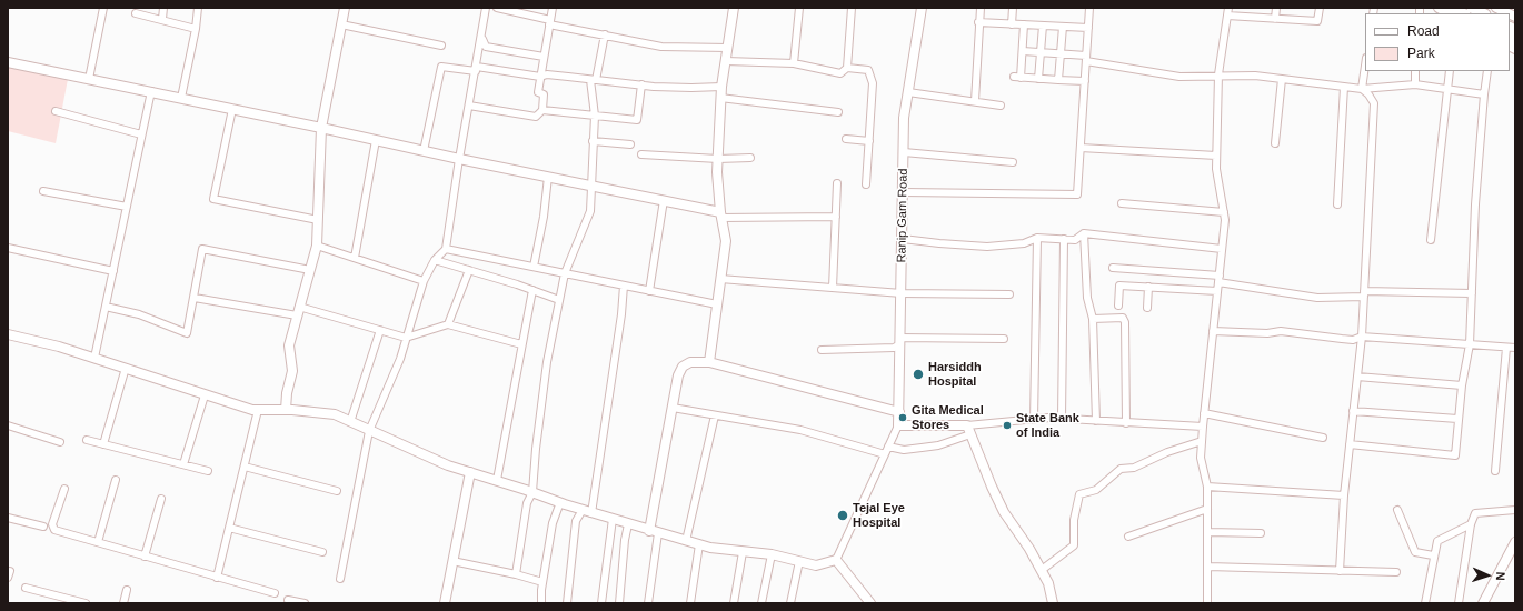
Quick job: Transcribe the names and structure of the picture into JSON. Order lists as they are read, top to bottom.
{
  "streets": {
    "street": ["Ranip Gam Road"]
  },
  "places": [
    "Harsiddh Hospital",
    "Gita Medical Stores",
    "State Bank of India",
    "Tejal Eye Hospital"
  ],
  "legend": ["Road", "Park"],
  "north": "right"
}
